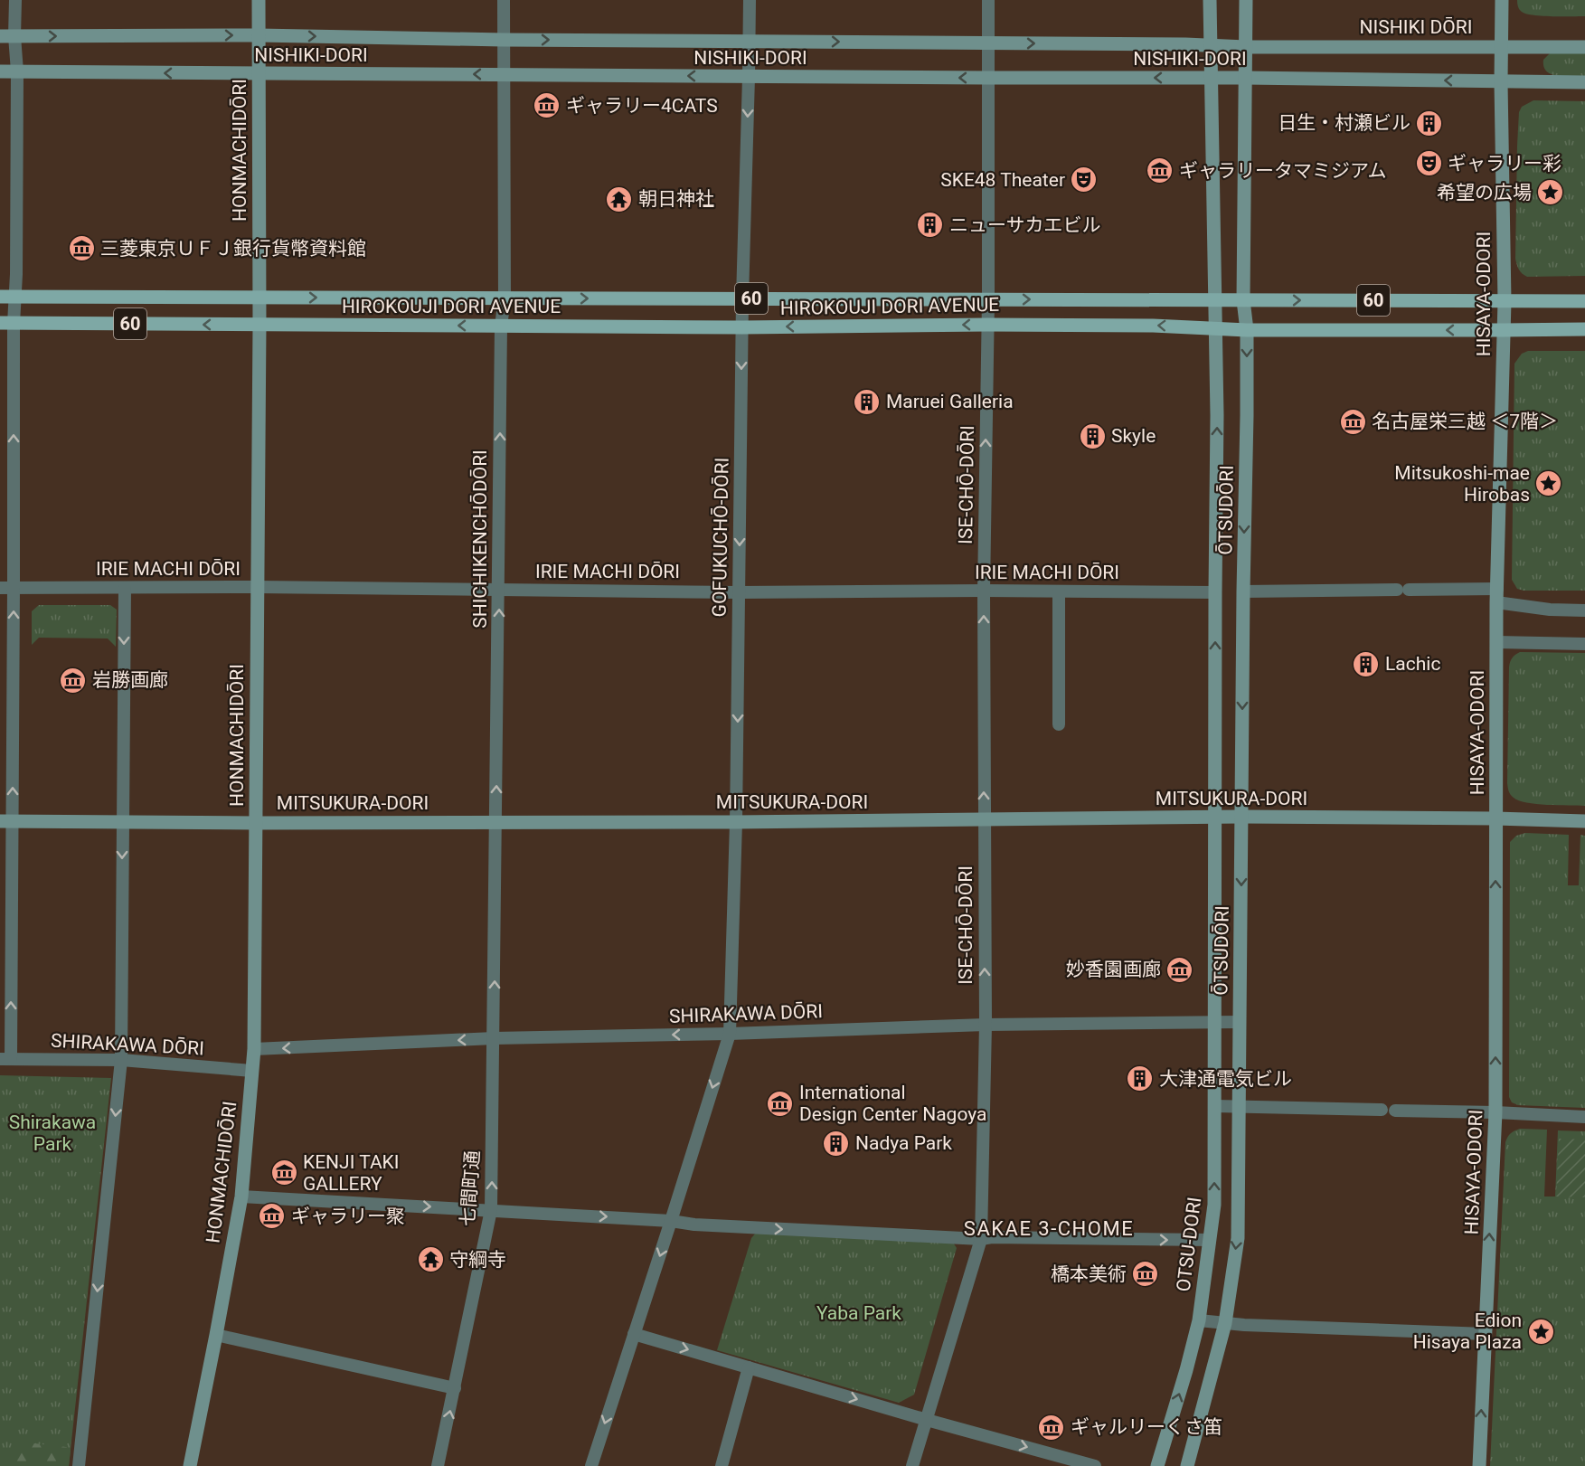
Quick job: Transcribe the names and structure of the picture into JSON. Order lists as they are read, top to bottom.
{
  "streets": {
    "main road": ["60", "HIROKOUJI DORI AVENUE"],
    "street": [
      "NISHIKI DŌRI",
      "NISHIKI-DORI",
      "HONMACHIDŌRI",
      "HISAYA-ODORI",
      "ISE-CHŌ-DŌRI",
      "ŌTSUDŌRI",
      "GOFUKUCHŌ-DŌRI",
      "SHICHIKENCHŌDŌRI",
      "IRIE MACHI DŌRI",
      "MITSUKURA-DORI",
      "SHIRAKAWA DŌRI",
      "七間町通",
      "OTSU-DORI"
    ]
  },
  "crossings": [
    ["NISHIKI DŌRI", "NISHIKI-DORI"],
    ["NISHIKI DŌRI", "HISAYA-ODORI"],
    ["NISHIKI DŌRI", "ŌTSUDŌRI"],
    ["NISHIKI-DORI", "HONMACHIDŌRI"],
    ["NISHIKI-DORI", "HISAYA-ODORI"],
    ["NISHIKI-DORI", "ISE-CHŌ-DŌRI"],
    ["NISHIKI-DORI", "ŌTSUDŌRI"],
    ["NISHIKI-DORI", "GOFUKUCHŌ-DŌRI"],
    ["NISHIKI-DORI", "SHICHIKENCHŌDŌRI"],
    ["HONMACHIDŌRI", "HIROKOUJI DORI AVENUE"],
    ["HONMACHIDŌRI", "IRIE MACHI DŌRI"],
    ["HONMACHIDŌRI", "MITSUKURA-DORI"],
    ["HONMACHIDŌRI", "SHIRAKAWA DŌRI"],
    ["HISAYA-ODORI", "HIROKOUJI DORI AVENUE"],
    ["HISAYA-ODORI", "MITSUKURA-DORI"],
    ["HIROKOUJI DORI AVENUE", "ISE-CHŌ-DŌRI"],
    ["HIROKOUJI DORI AVENUE", "ŌTSUDŌRI"],
    ["HIROKOUJI DORI AVENUE", "GOFUKUCHŌ-DŌRI"],
    ["HIROKOUJI DORI AVENUE", "SHICHIKENCHŌDŌRI"],
    ["ISE-CHŌ-DŌRI", "IRIE MACHI DŌRI"],
    ["ISE-CHŌ-DŌRI", "MITSUKURA-DORI"],
    ["ISE-CHŌ-DŌRI", "SHIRAKAWA DŌRI"],
    ["ŌTSUDŌRI", "IRIE MACHI DŌRI"],
    ["ŌTSUDŌRI", "MITSUKURA-DORI"],
    ["ŌTSUDŌRI", "SHIRAKAWA DŌRI"],
    ["ŌTSUDŌRI", "OTSU-DORI"],
    ["GOFUKUCHŌ-DŌRI", "IRIE MACHI DŌRI"],
    ["GOFUKUCHŌ-DŌRI", "MITSUKURA-DORI"],
    ["GOFUKUCHŌ-DŌRI", "SHIRAKAWA DŌRI"],
    ["SHICHIKENCHŌDŌRI", "IRIE MACHI DŌRI"],
    ["SHICHIKENCHŌDŌRI", "MITSUKURA-DORI"],
    ["SHICHIKENCHŌDŌRI", "SHIRAKAWA DŌRI"],
    ["SHICHIKENCHŌDŌRI", "七間町通"],
    ["SHIRAKAWA DŌRI", "七間町通"],
    ["SHIRAKAWA DŌRI", "OTSU-DORI"]
  ],
  "one_way": [
    "HISAYA-ODORI",
    "ISE-CHŌ-DŌRI",
    "GOFUKUCHŌ-DŌRI",
    "SHICHIKENCHŌDŌRI",
    "SHIRAKAWA DŌRI",
    "七間町通"
  ],
  "districts": ["SAKAE 3-CHOME"],
  "parks": ["Shirakawa Park", "Yaba Park"],
  "places": {
    "museum": [
      "ギャラリー4CATS",
      "ギャラリータマミジアム",
      "三菱東京ＵＦＪ銀行貨幣資料館",
      "名古屋栄三越 ＜7階＞",
      "岩勝画廊",
      "妙香園画廊",
      "International Design Center Nagoya",
      "KENJI TAKI GALLERY",
      "ギャラリー聚",
      "橋本美術",
      "ギャルリーくさ笛"
    ],
    "building": [
      "日生・村瀬ビル",
      "ニューサカエビル",
      "Maruei Galleria",
      "Skyle",
      "Lachic",
      "大津通電気ビル",
      "Nadya Park"
    ],
    "theatre": ["ギャラリー彩", "SKE48 Theater"],
    "place": ["希望の広場", "Mitsukoshi-mae Hirobas", "Edion Hisaya Plaza"],
    "temple": ["朝日神社", "守綱寺"]
  }
}
